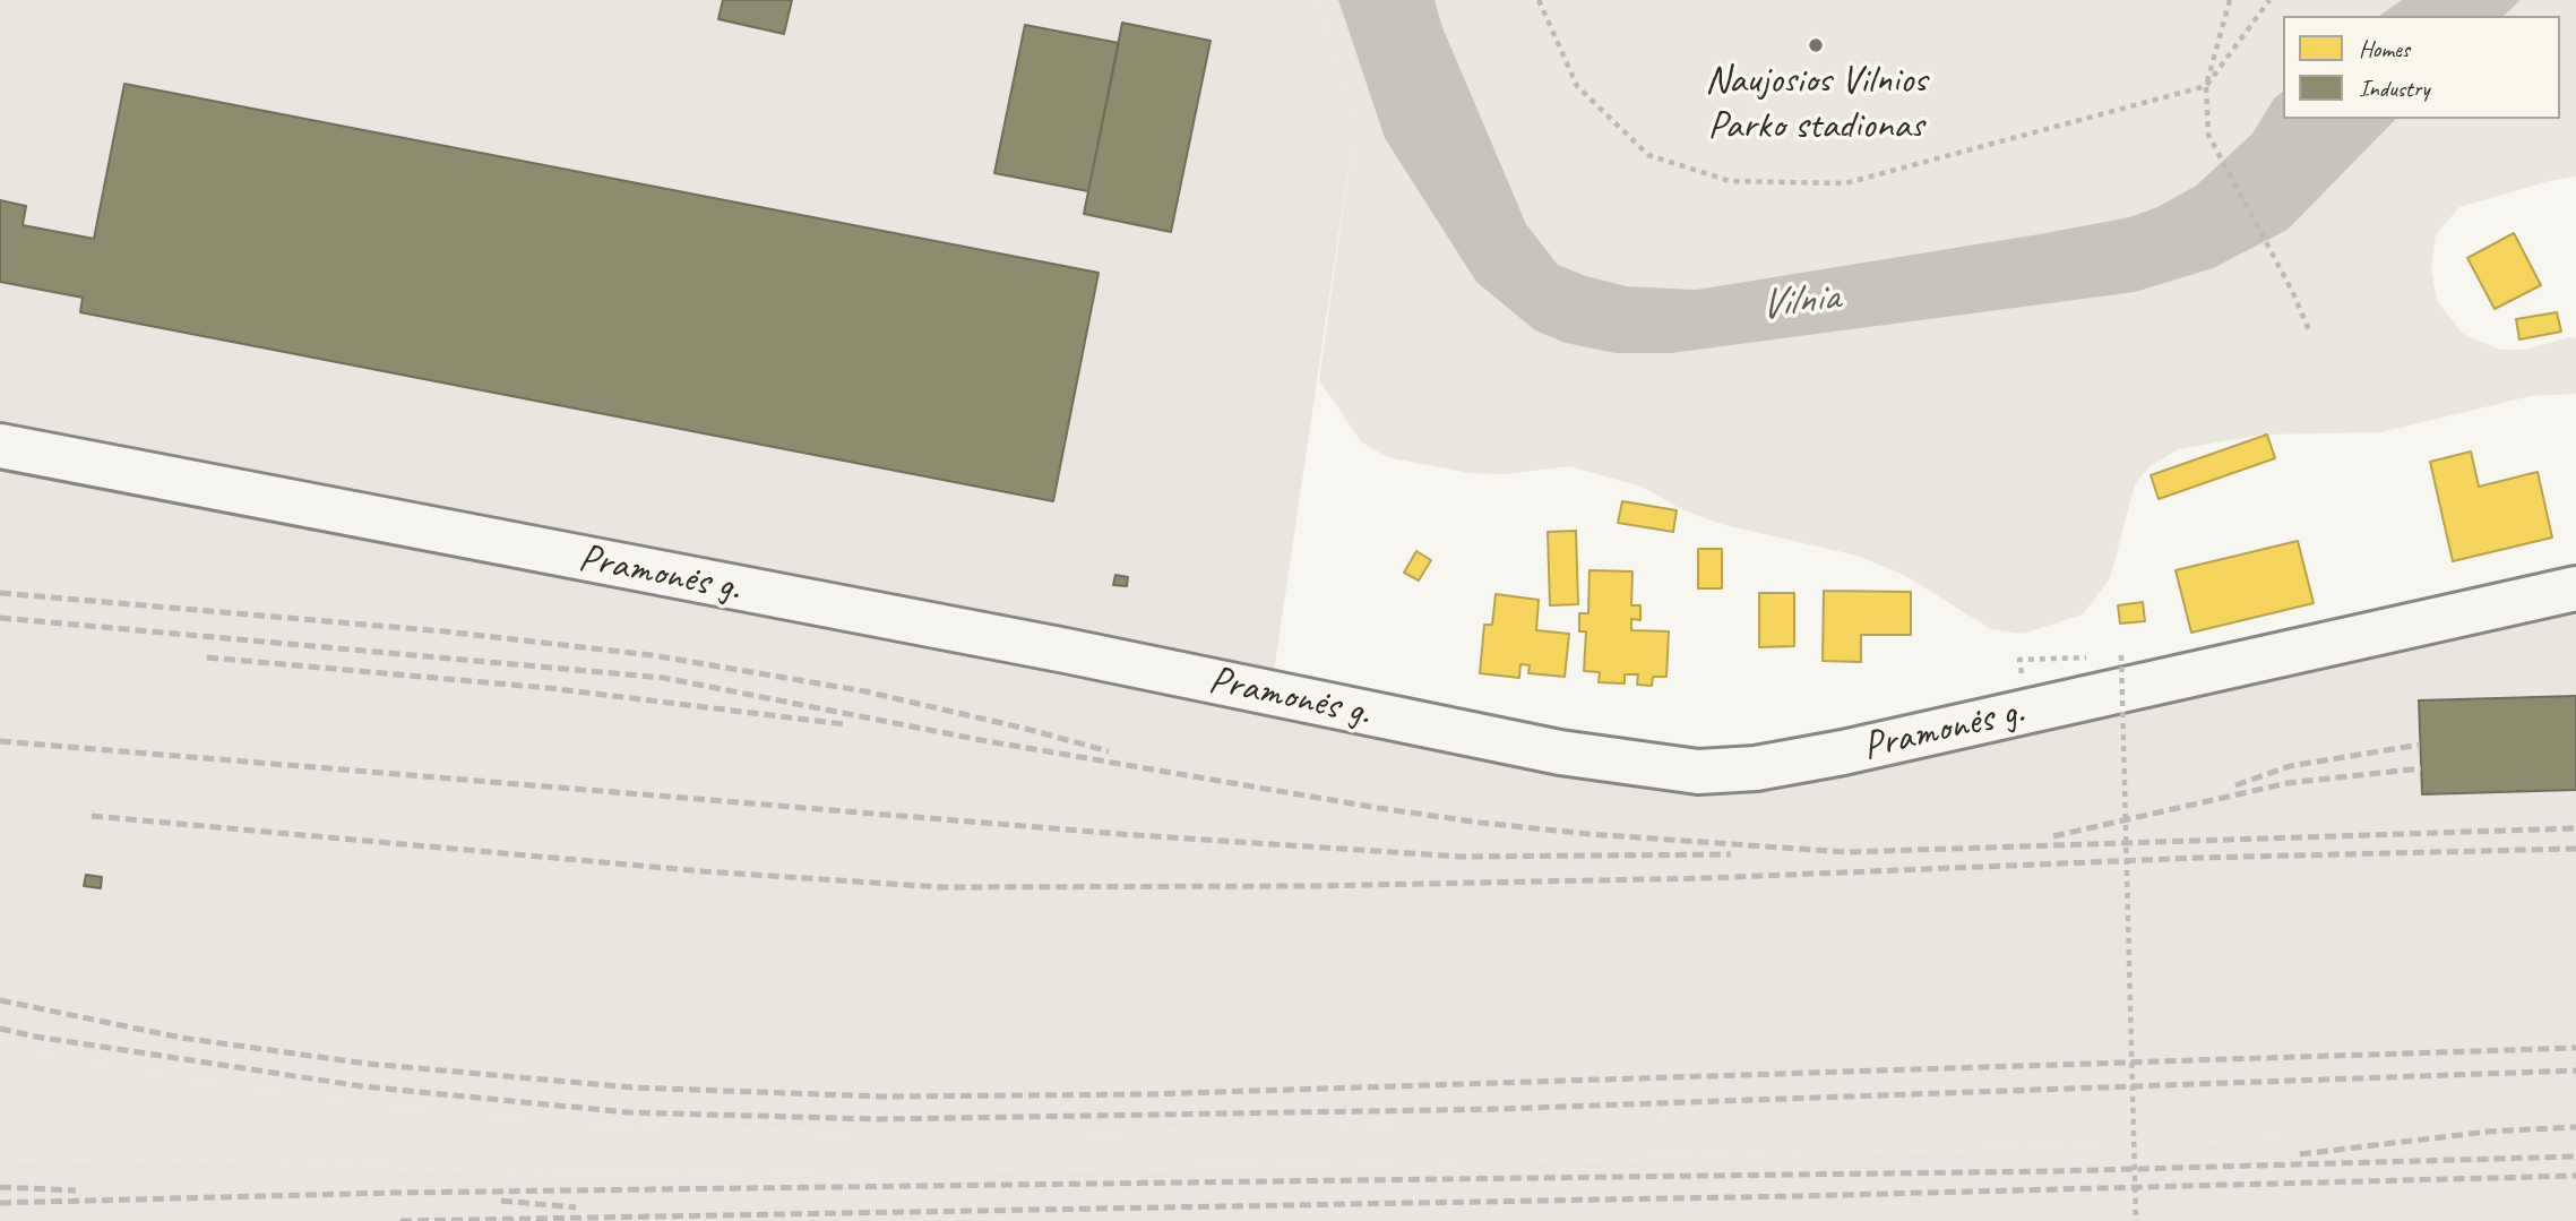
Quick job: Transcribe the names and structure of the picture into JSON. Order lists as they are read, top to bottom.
{
  "streets": {
    "main road": ["Pramonės g."]
  },
  "water": ["Vilnia"],
  "places": ["Naujosios Vilnios Parko stadionas"],
  "legend": ["Homes", "Industry"]
}
